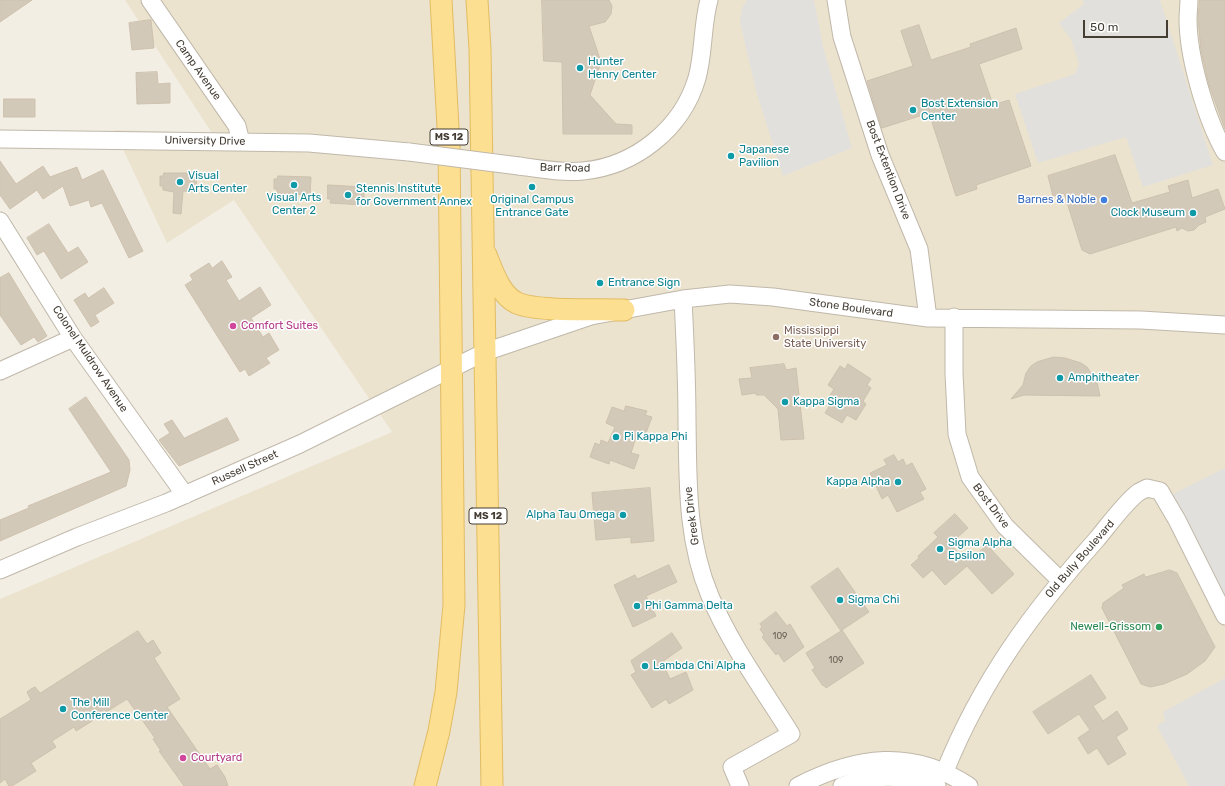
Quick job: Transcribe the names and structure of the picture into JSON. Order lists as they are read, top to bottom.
{
  "streets": {
    "main road": ["MS 12"],
    "street": [
      "Camp Avenue",
      "University Drive",
      "Barr Road",
      "Bost Extention Drive",
      "Stone Boulevard",
      "Colonel Muldrow Avenue",
      "Russell Street",
      "Bost Drive",
      "Greek Drive",
      "Old Bully Boulevard"
    ]
  },
  "crossings": [
    ["Camp Avenue", "University Drive"],
    ["MS 12", "Stone Boulevard"],
    ["MS 12", "Russell Street"],
    ["University Drive", "Barr Road"],
    ["Bost Extention Drive", "Stone Boulevard"],
    ["Stone Boulevard", "Russell Street"],
    ["Stone Boulevard", "Bost Drive"],
    ["Stone Boulevard", "Greek Drive"],
    ["Colonel Muldrow Avenue", "Russell Street"],
    ["Bost Drive", "Old Bully Boulevard"]
  ],
  "places": [
    "Hunter Henry Center",
    "Bost Extension Center",
    "Japanese Pavilion",
    "Visual Arts Center",
    "Visual Arts Center 2",
    "Original Campus Entrance Gate",
    "Stennis Institute for Government Annex",
    "Barnes & Noble",
    "Clock Museum",
    "Entrance Sign",
    "Comfort Suites",
    "Mississippi State University",
    "Amphitheater",
    "Kappa Sigma",
    "Pi Kappa Phi",
    "Kappa Alpha",
    "Alpha Tau Omega",
    "Sigma Alpha Epsilon",
    "Sigma Chi",
    "Phi Gamma Delta",
    "Newell-Grissom",
    "Lambda Chi Alpha",
    "The Mill Conference Center",
    "Courtyard"
  ],
  "house_numbers": ["109", "109"],
  "scale_bar": "50 m"
}
